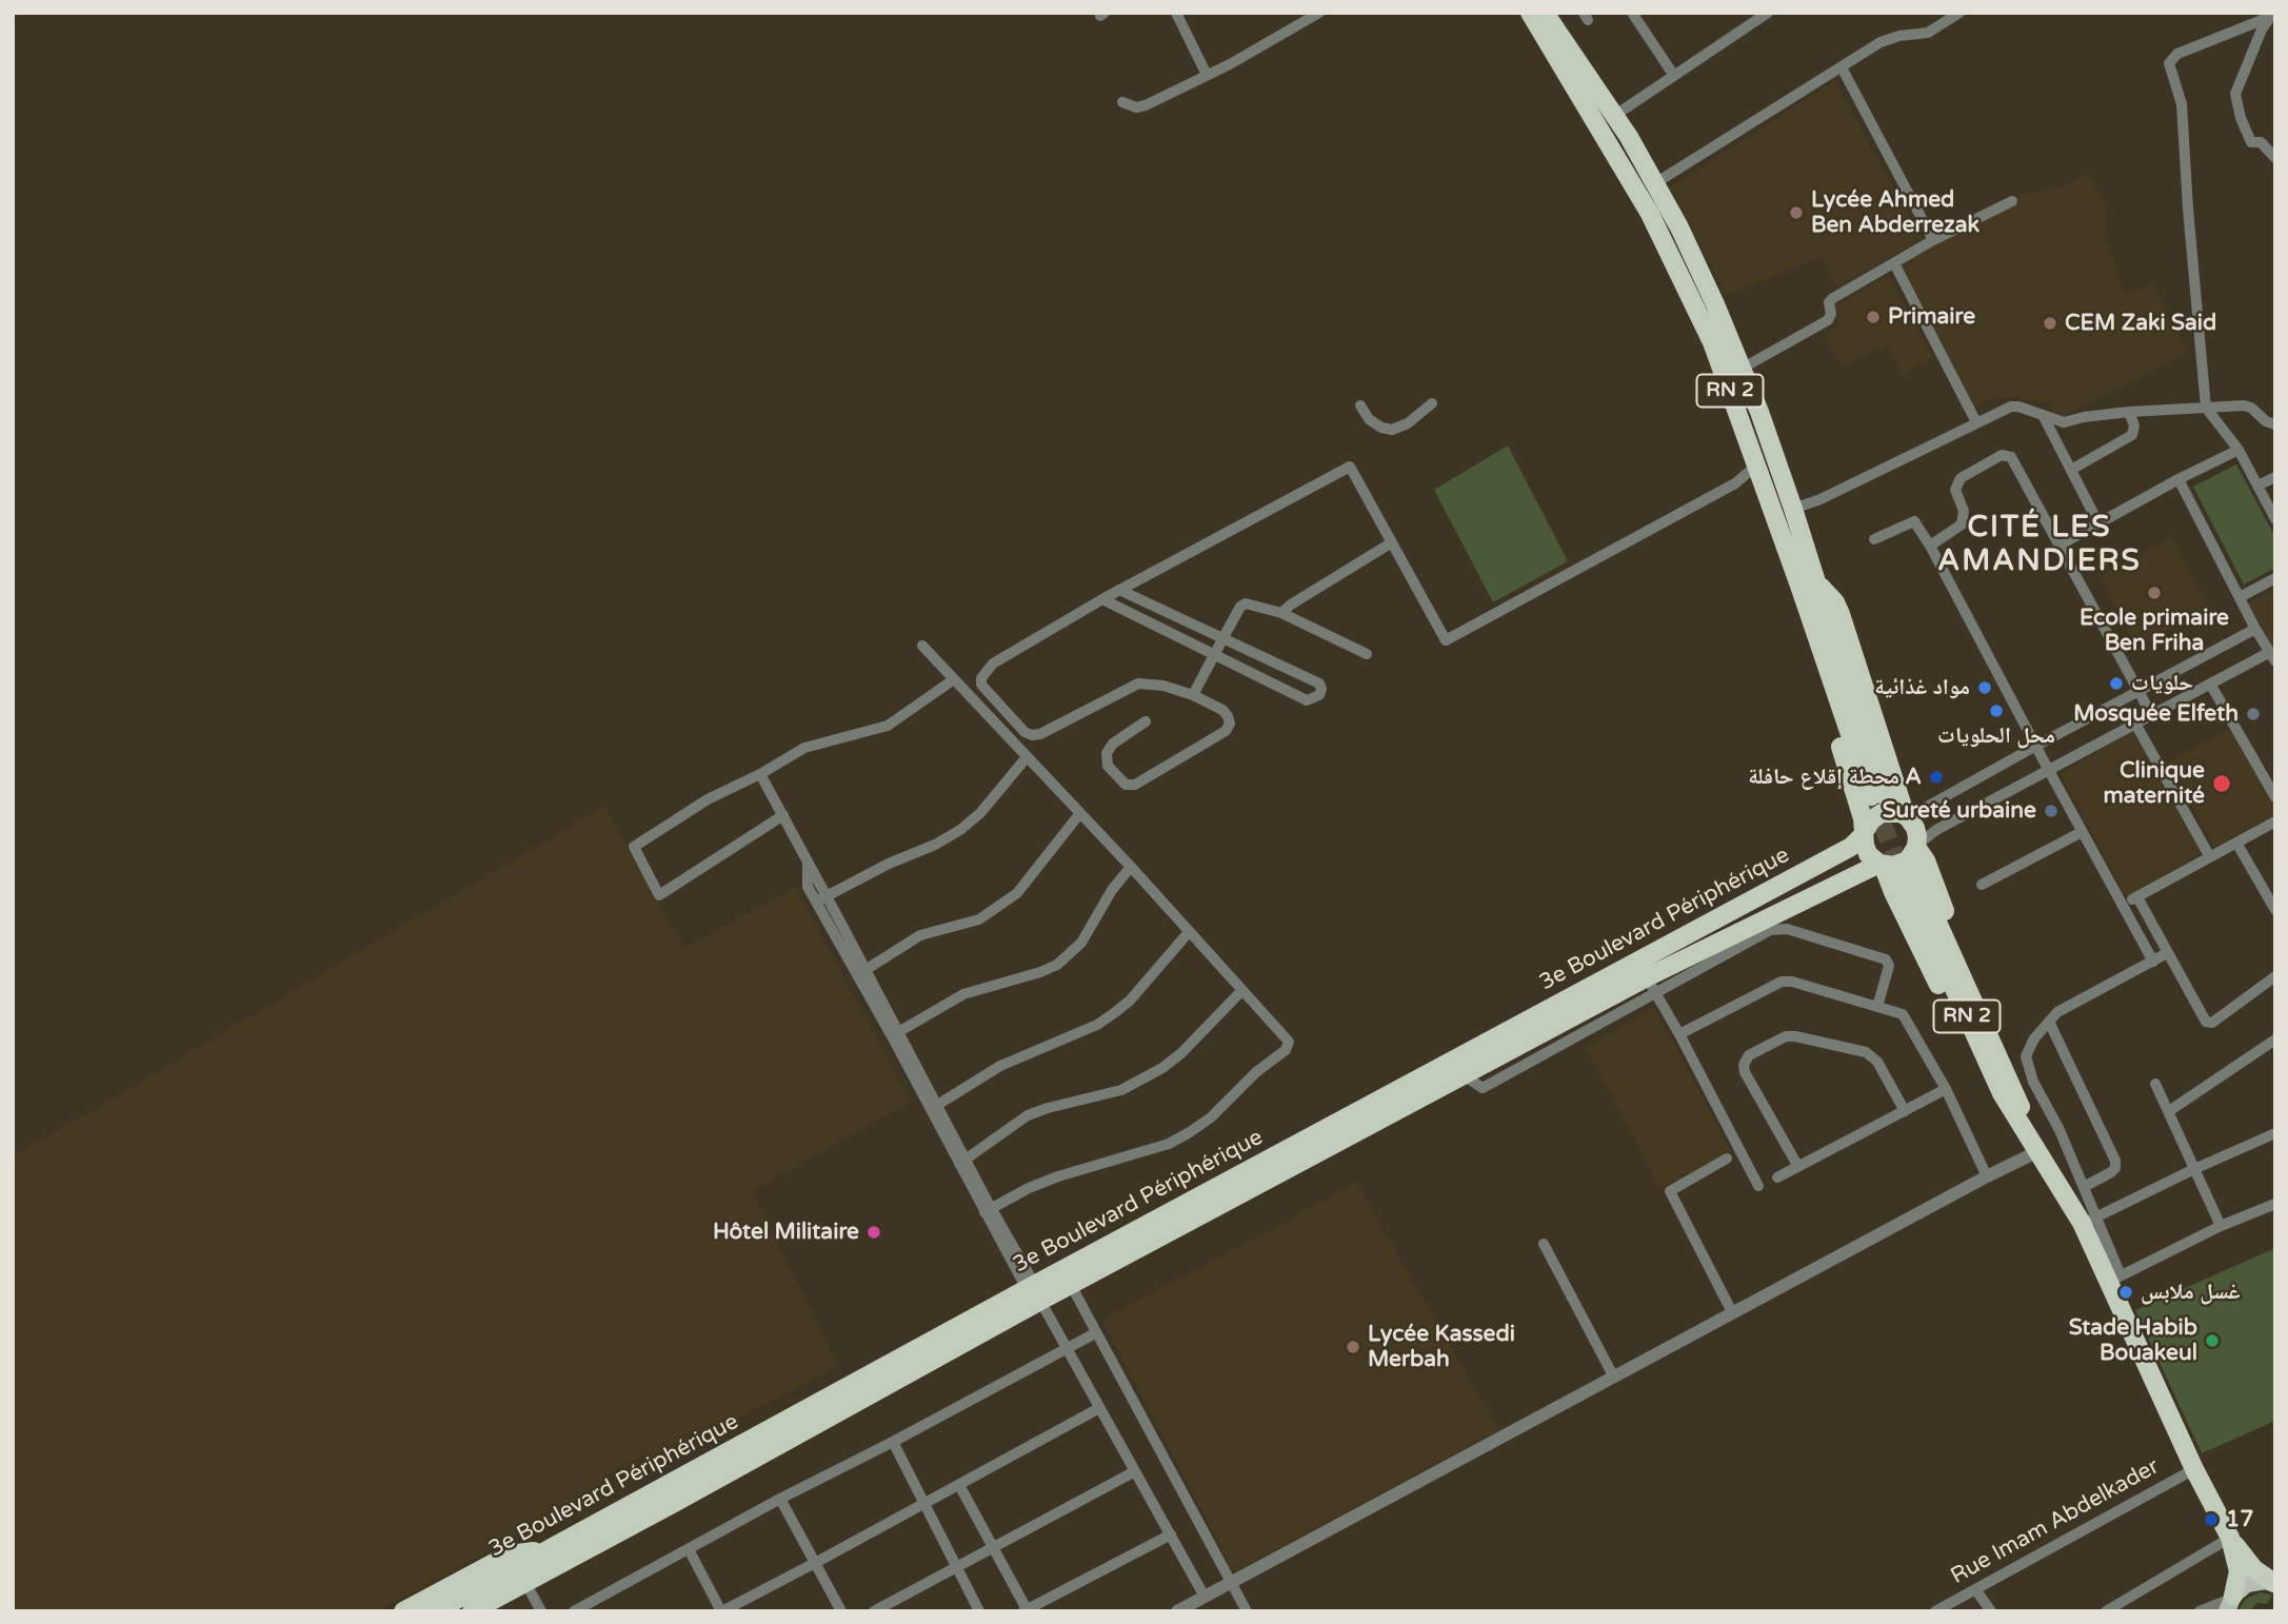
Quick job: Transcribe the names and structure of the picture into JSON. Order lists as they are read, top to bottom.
{
  "streets": {
    "highway": ["RN 2", "3e Boulevard Périphérique"],
    "street": ["Rue Imam Abdelkader"]
  },
  "crossings": [
    ["RN 2", "Rue Imam Abdelkader"]
  ],
  "districts": ["CITÉ LES AMANDIERS"],
  "places": [
    "Lycée Ahmed Ben Abderrezak",
    "Primaire",
    "CEM Zaki Said",
    "Ecole primaire Ben Friha",
    "حلويات",
    "مواد غذائية",
    "محل الحلويات",
    "Mosquée Elfeth",
    "محطة إقلاع حافلة A",
    "Clinique maternité",
    "Sureté urbaine",
    "Hôtel Militaire",
    "غسل ملابس",
    "Stade Habib Bouakeul",
    "Lycée Kassedi Merbah",
    "17"
  ]
}
